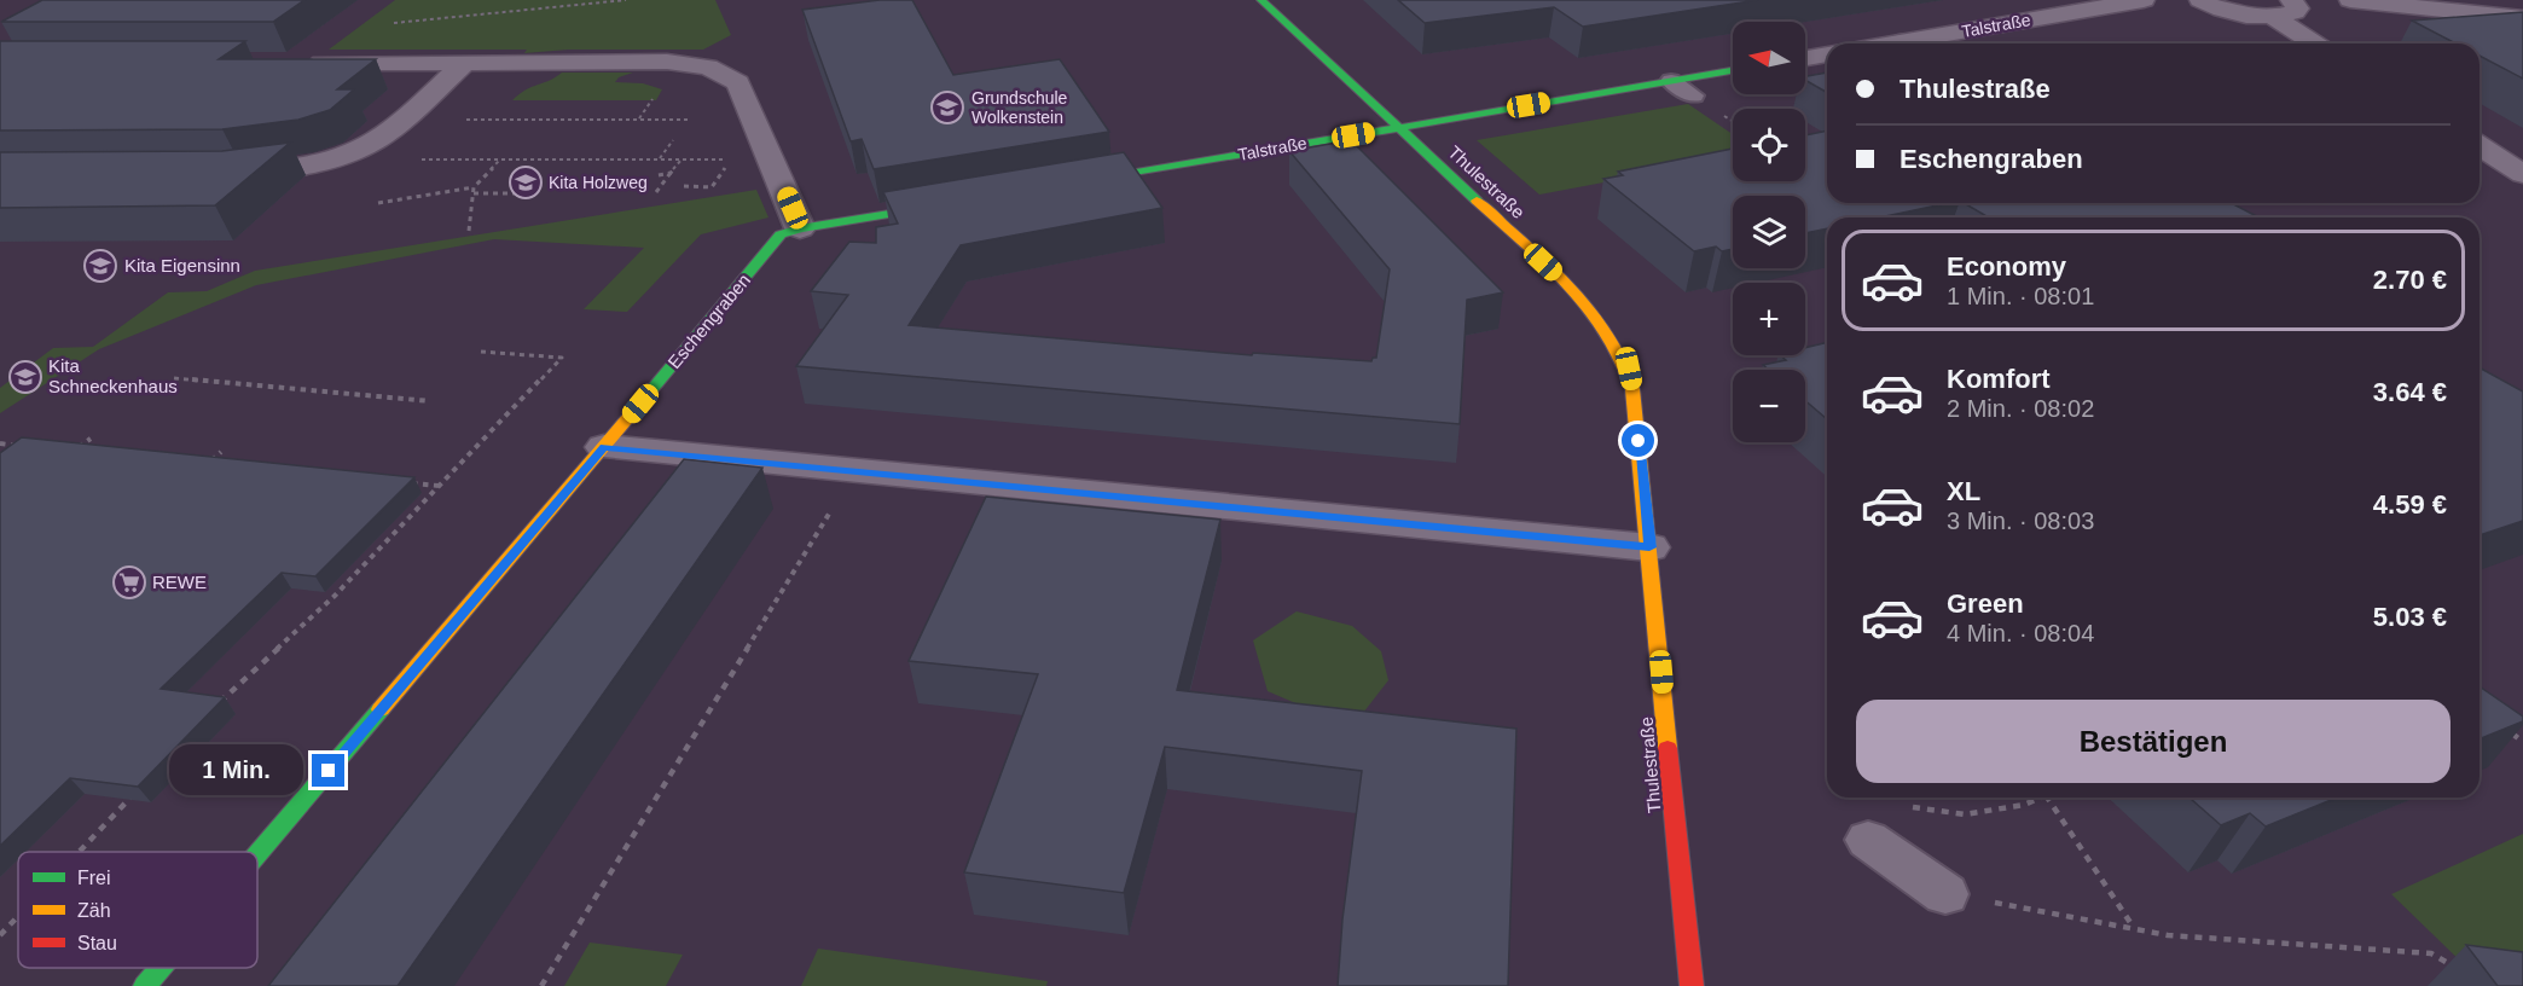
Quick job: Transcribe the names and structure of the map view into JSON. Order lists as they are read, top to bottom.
{
  "streets": {
    "street": ["Talstraße", "Thulestraße", "Eschengraben"]
  },
  "crossings": [
    ["Talstraße", "Thulestraße"]
  ],
  "places": {
    "school or university": [
      "Grundschule Wolkenstein",
      "Kita Holzweg",
      "Kita Eigensinn",
      "Kita Schneckenhaus"
    ],
    "supermarket": ["REWE"]
  },
  "legend": ["Frei", "Zäh", "Stau"],
  "north": "left",
  "page": {
    "map_buttons": ["+", "−"],
    "banner": ["Thulestraße", "Eschengraben"],
    "list": [
      {
        "name": "Economy",
        "note": "1 Min. · 08:01",
        "value": "2.70 €"
      },
      {
        "name": "Komfort",
        "note": "2 Min. · 08:02",
        "value": "3.64 €"
      },
      {
        "name": "XL",
        "note": "3 Min. · 08:03",
        "value": "4.59 €"
      },
      {
        "name": "Green",
        "note": "4 Min. · 08:04",
        "value": "5.03 €"
      }
    ],
    "buttons": "Bestätigen",
    "bubble": "1 Min."
  }
}
